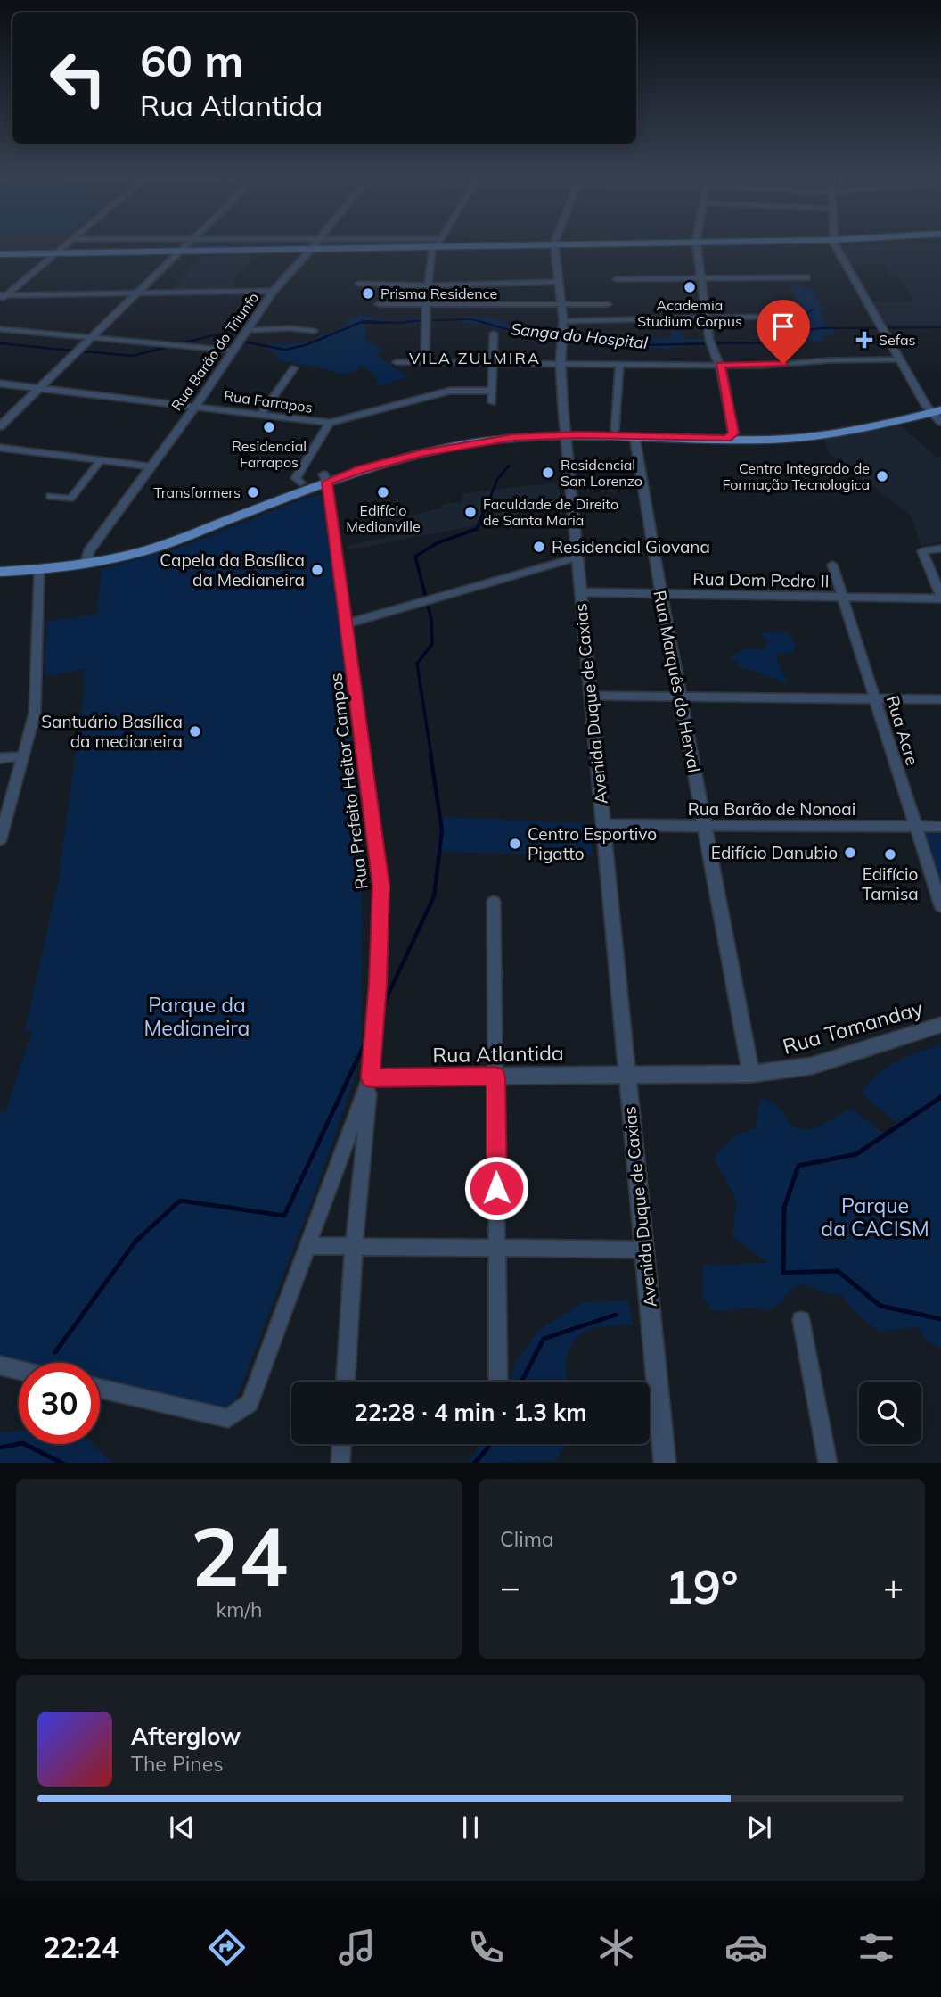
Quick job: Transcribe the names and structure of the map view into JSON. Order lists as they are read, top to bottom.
{
  "streets": {
    "street": [
      "Rua Barão do Triunfo",
      "Rua Farrapos",
      "Rua Dom Pedro II",
      "Rua Marquês do Herval",
      "Avenida Duque de Caxias",
      "Rua Acre",
      "Rua Prefeito Heitor Campos",
      "Rua Barão de Nonoai",
      "Rua Tamanday",
      "Rua Atlantida"
    ]
  },
  "crossings": [
    ["Rua Barão do Triunfo", "Rua Farrapos"],
    ["Rua Dom Pedro II", "Rua Marquês do Herval"],
    ["Rua Dom Pedro II", "Avenida Duque de Caxias"],
    ["Rua Dom Pedro II", "Rua Acre"],
    ["Rua Marquês do Herval", "Rua Barão de Nonoai"],
    ["Rua Marquês do Herval", "Rua Tamanday"],
    ["Avenida Duque de Caxias", "Rua Barão de Nonoai"],
    ["Avenida Duque de Caxias", "Rua Tamanday"],
    ["Avenida Duque de Caxias", "Rua Atlantida"],
    ["Rua Acre", "Rua Barão de Nonoai"],
    ["Rua Prefeito Heitor Campos", "Rua Atlantida"],
    ["Rua Tamanday", "Rua Atlantida"]
  ],
  "districts": ["VILA ZULMIRA"],
  "water": ["Sanga do Hospital"],
  "parks": ["Parque da Medianeira", "Parque da CACISM"],
  "places": {
    "other": [
      "Academia Studium Corpus",
      "Prisma Residence",
      "Residencial Farrapos",
      "Residencial San Lorenzo",
      "Centro Integrado de Formação Tecnologica",
      "Transformers",
      "Edifício Medianville",
      "Faculdade de Direito de Santa Maria",
      "Residencial Giovana",
      "Capela da Basílica da Medianeira",
      "Santuário Basílica da medianeira",
      "Centro Esportivo Pigatto",
      "Edifício Danubio",
      "Edifício Tamisa"
    ],
    "health": ["Sefas"]
  },
  "page": {
    "turn": ["60 m", "Rua Atlantida"],
    "limit": "30",
    "trip": "22:28 · 4 min · 1.3 km",
    "tile": [
      ["24", "km/h"],
      "Clima"
    ],
    "heat": ["−", "19°", "+"],
    "song": ["Afterglow", "The Pines"],
    "tabs": "22:24"
  }
}
